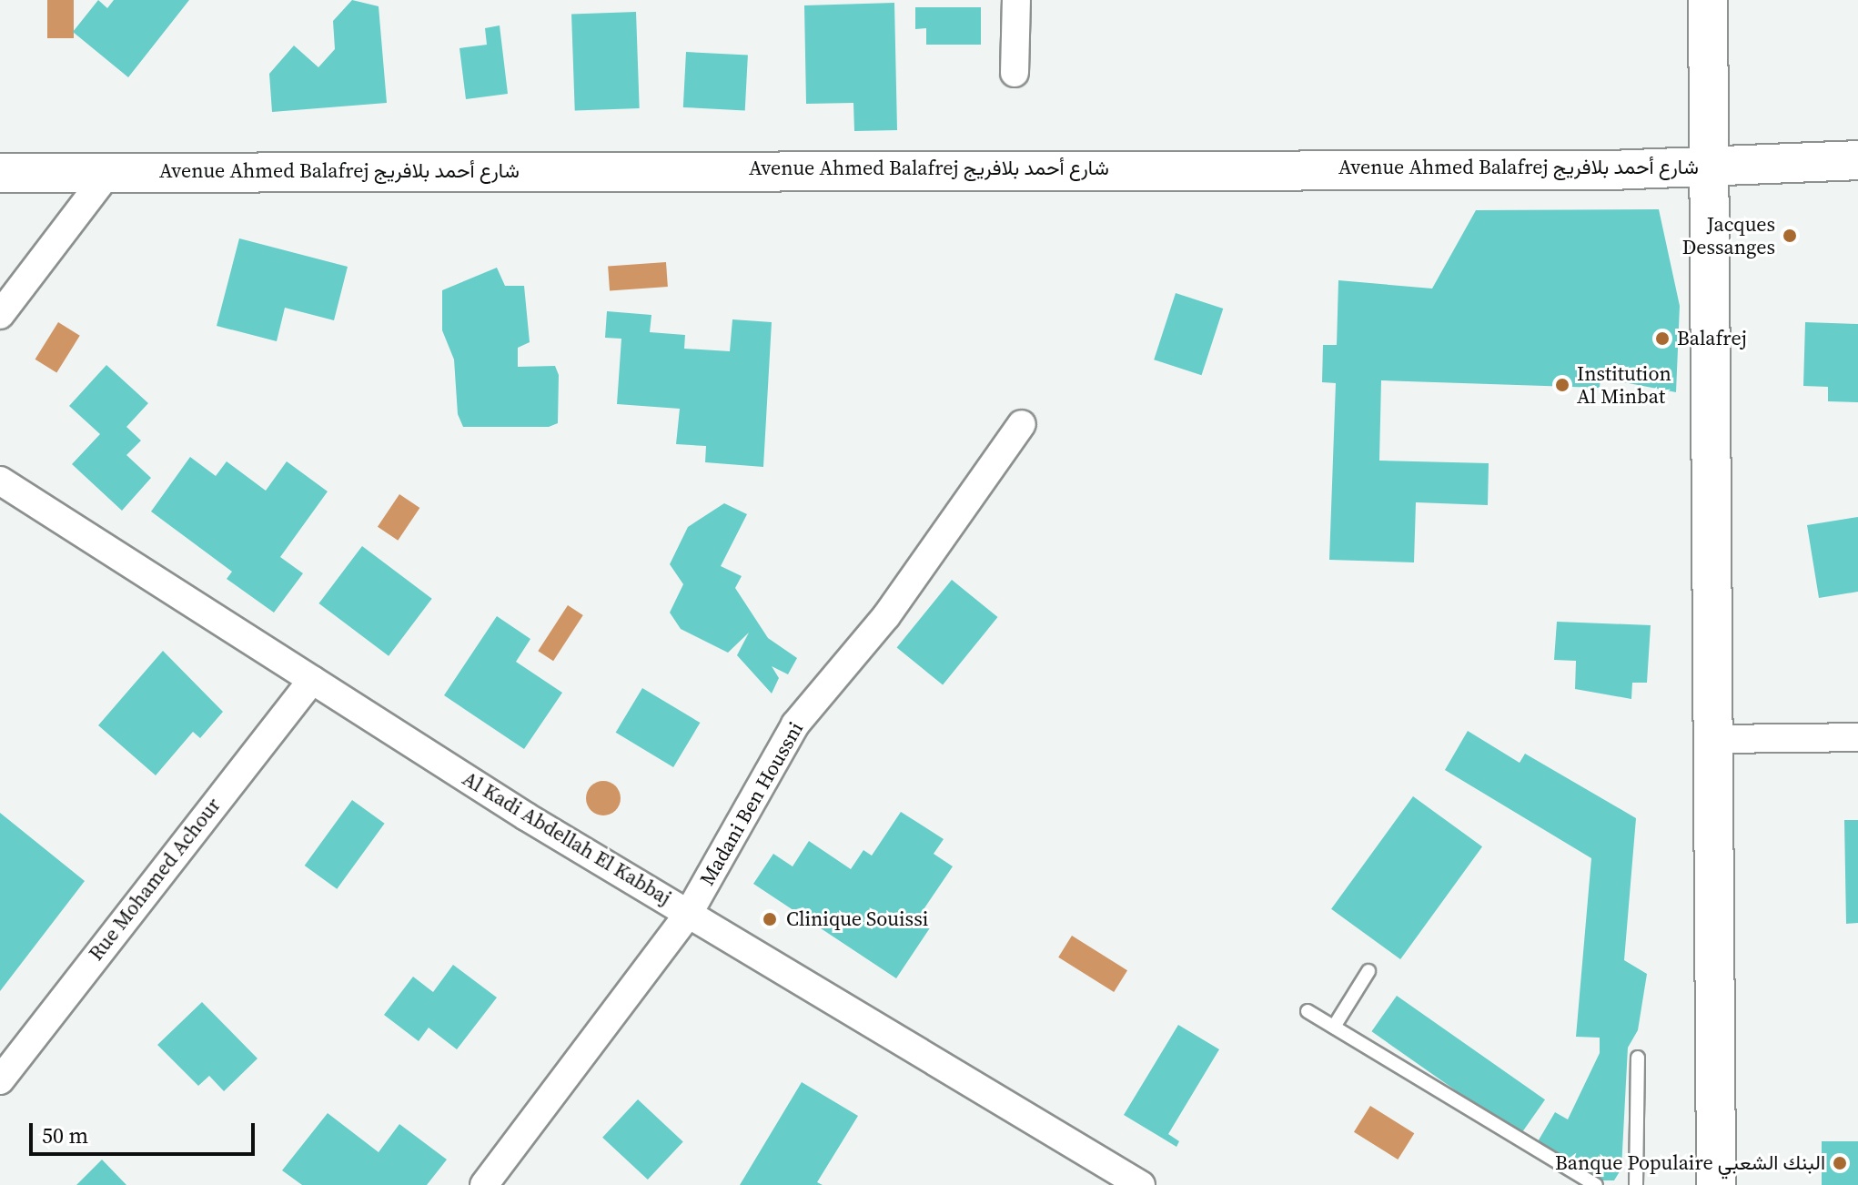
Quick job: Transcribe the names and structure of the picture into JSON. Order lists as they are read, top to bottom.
{
  "streets": {
    "main road": ["Avenue Ahmed Balafrej شارع أحمد بلافريج"],
    "street": ["Madani Ben Houssni", "Al Kadi Abdellah El Kabbaj", "Rue Mohamed Achour"]
  },
  "crossings": [
    ["Madani Ben Houssni", "Al Kadi Abdellah El Kabbaj"],
    ["Al Kadi Abdellah El Kabbaj", "Rue Mohamed Achour"]
  ],
  "places": [
    "Jacques Dessanges",
    "Balafrej",
    "Institution Al Minbat",
    "Clinique Souissi",
    "Banque Populaire البنك الشعبي"
  ],
  "scale_bar": "50 m"
}
